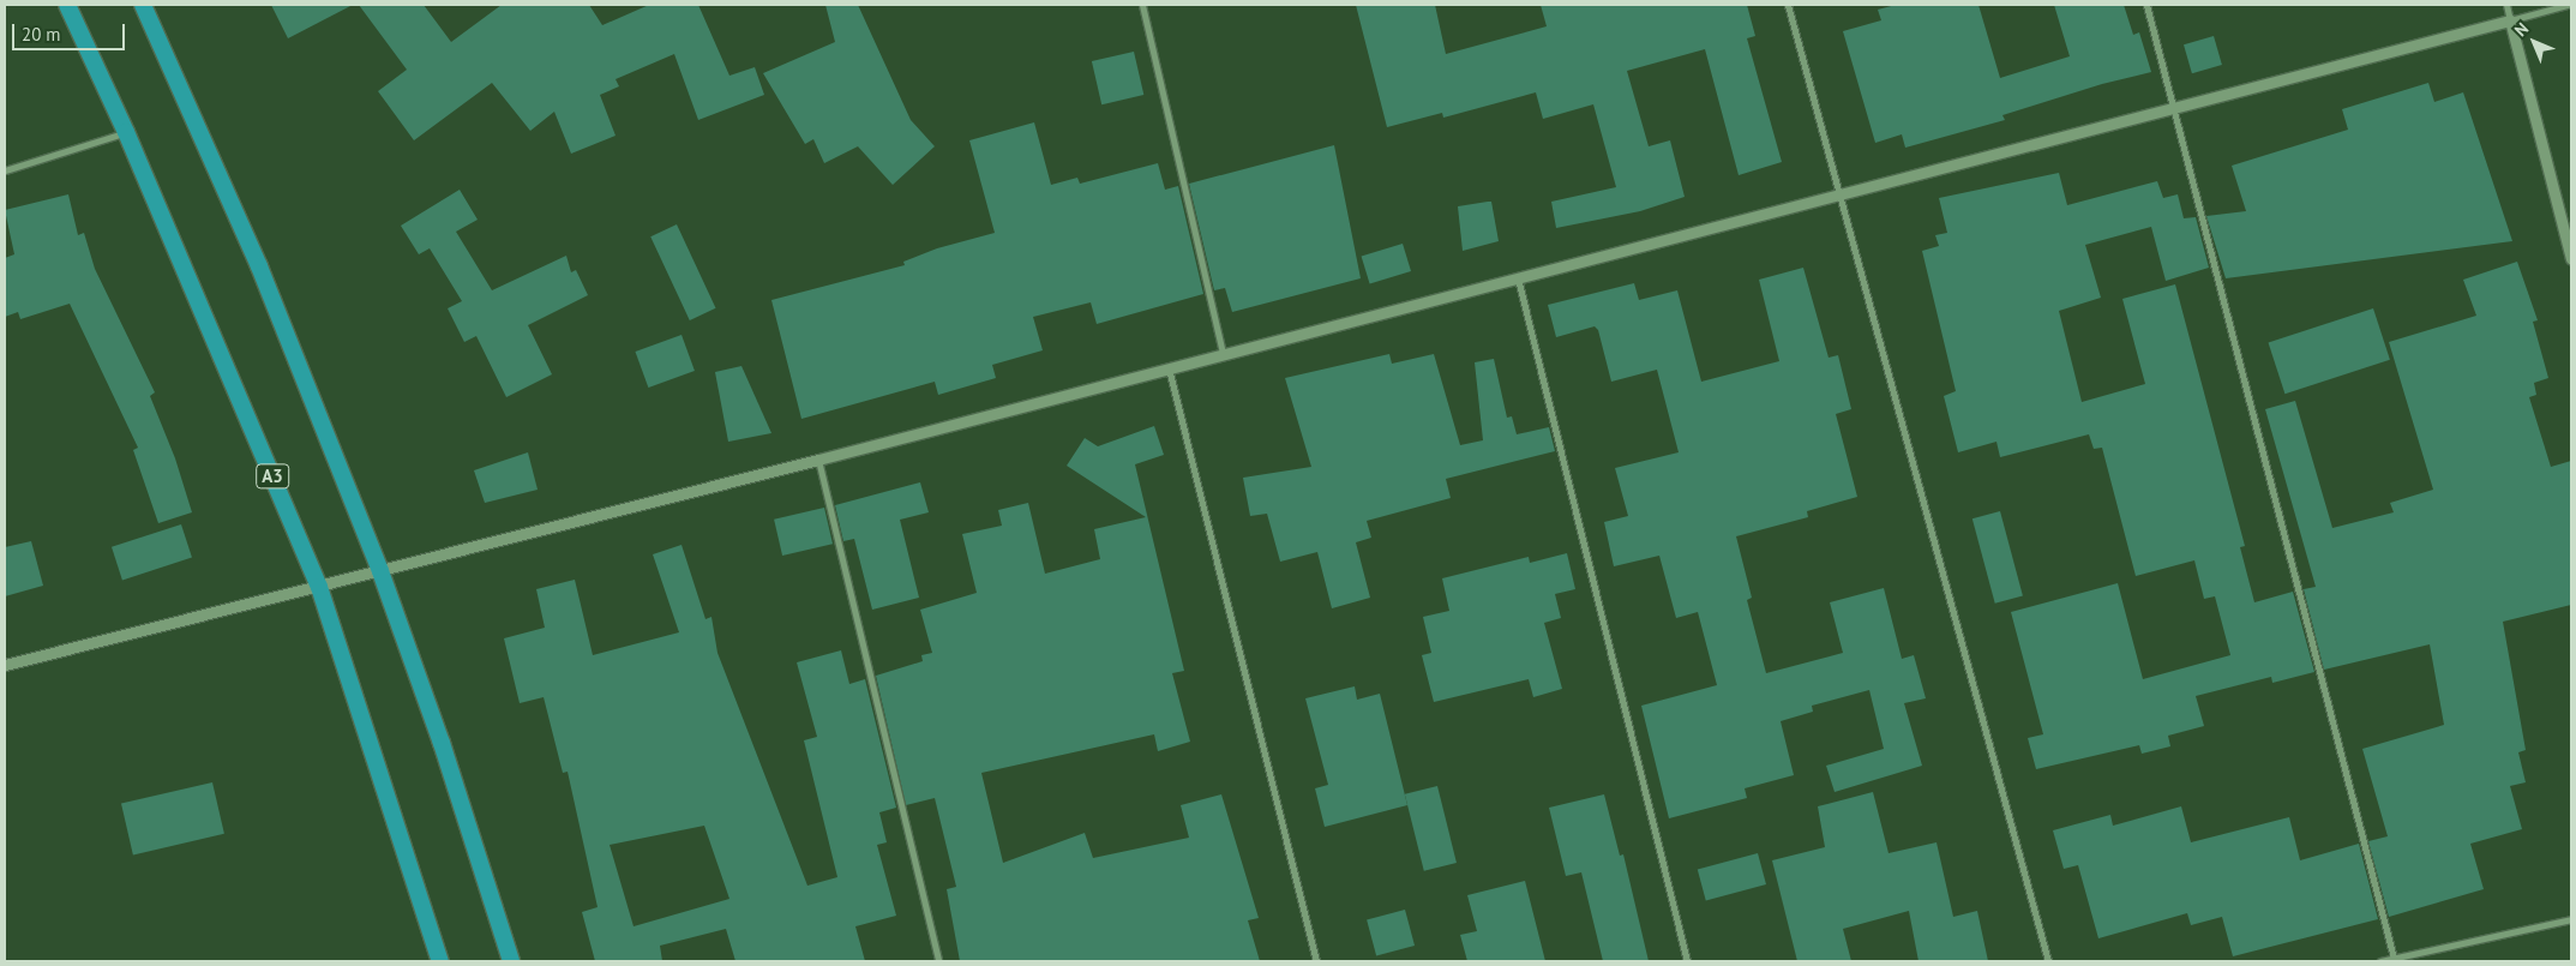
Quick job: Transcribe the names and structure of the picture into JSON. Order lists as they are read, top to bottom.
{
  "streets": {
    "highway": ["A3"]
  },
  "scale_bar": "20 m",
  "north": "top left"
}
